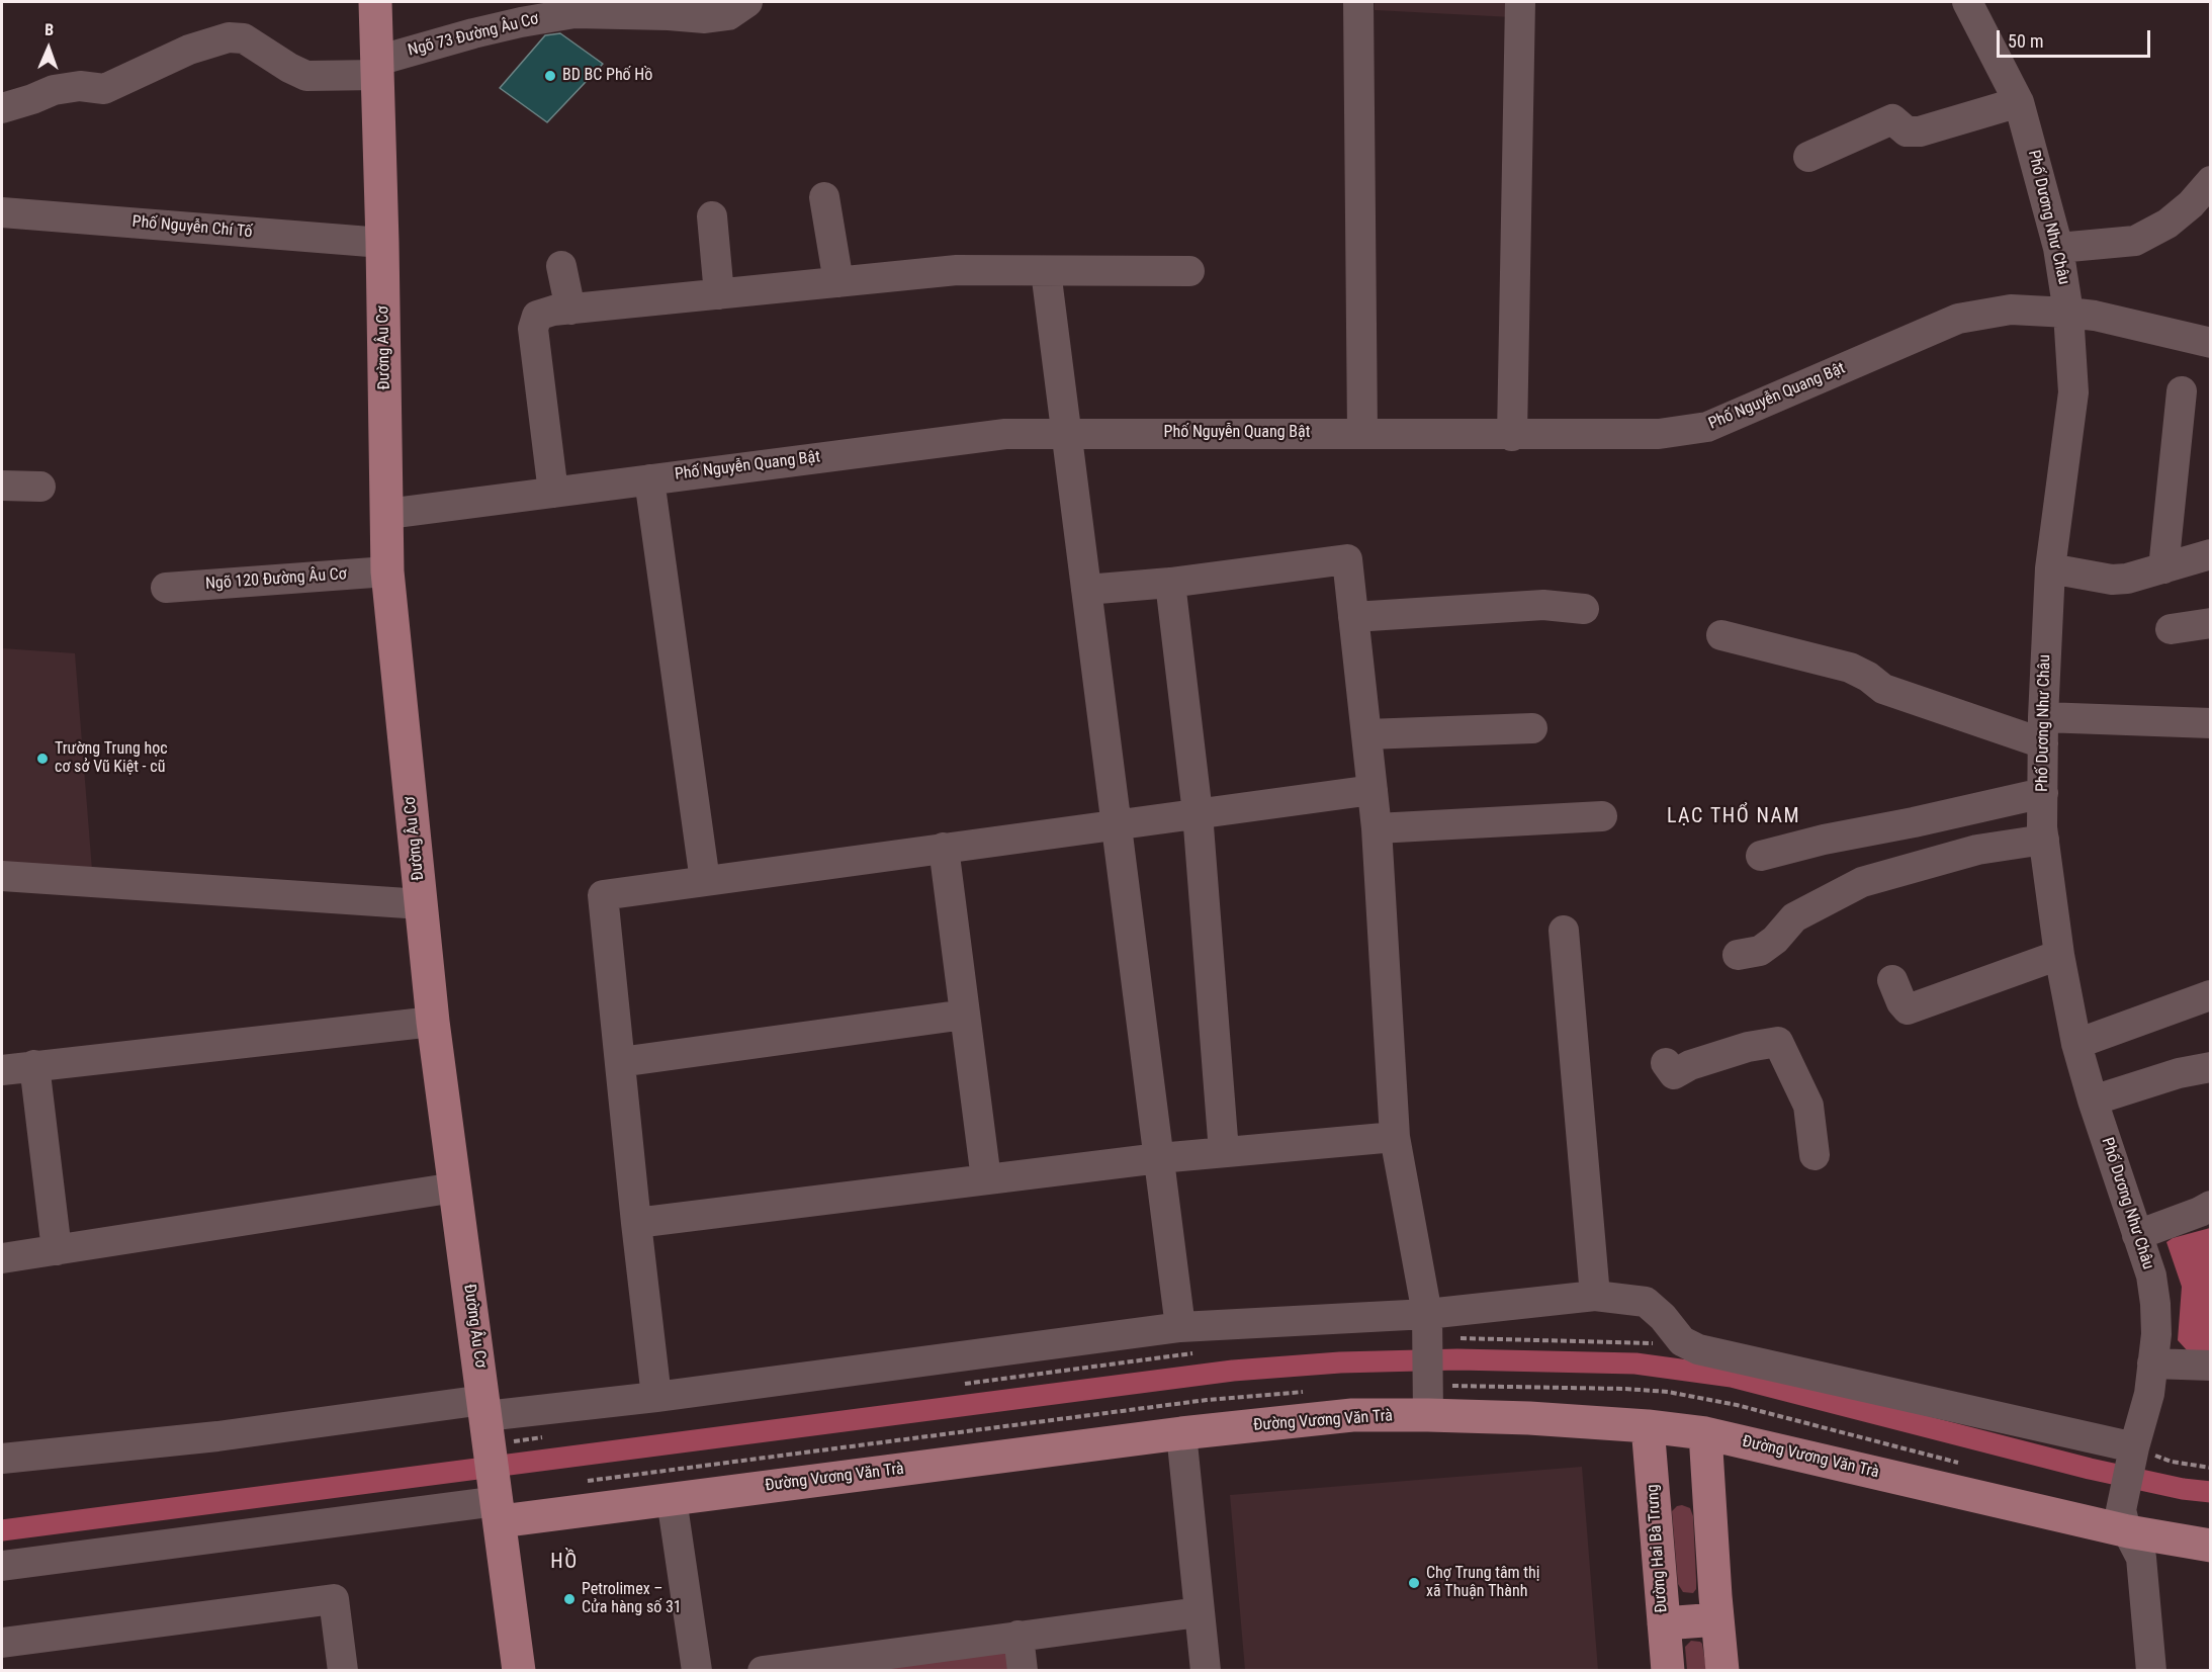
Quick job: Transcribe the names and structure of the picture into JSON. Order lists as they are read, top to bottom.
{
  "streets": {
    "main road": ["Đường Âu Cơ", "Đường Vương Văn Trà", "Đường Hai Bà Trưng"],
    "street": [
      "Ngõ 73 Đường Âu Cơ",
      "Phố Dương Như Châu",
      "Phố Nguyễn Chí Tố",
      "Phố Nguyễn Quang Bật",
      "Ngõ 120 Đường Âu Cơ"
    ]
  },
  "crossings": [
    ["Ngõ 73 Đường Âu Cơ", "Đường Âu Cơ"],
    ["Phố Dương Như Châu", "Phố Nguyễn Quang Bật"],
    ["Phố Dương Như Châu", "Đường Vương Văn Trà"],
    ["Phố Nguyễn Chí Tố", "Đường Âu Cơ"],
    ["Đường Âu Cơ", "Phố Nguyễn Quang Bật"],
    ["Đường Âu Cơ", "Ngõ 120 Đường Âu Cơ"],
    ["Đường Âu Cơ", "Đường Vương Văn Trà"],
    ["Đường Vương Văn Trà", "Đường Hai Bà Trưng"]
  ],
  "districts": ["LẠC THỔ NAM", "HỒ"],
  "places": [
    "BD BC Phố Hồ",
    "Trường Trung học cơ sở Vũ Kiệt - cũ",
    "Chợ Trung tâm thị xã Thuận Thành",
    "Petrolimex – Cửa hàng số 31"
  ],
  "scale_bar": "50 m",
  "north": "top"
}
